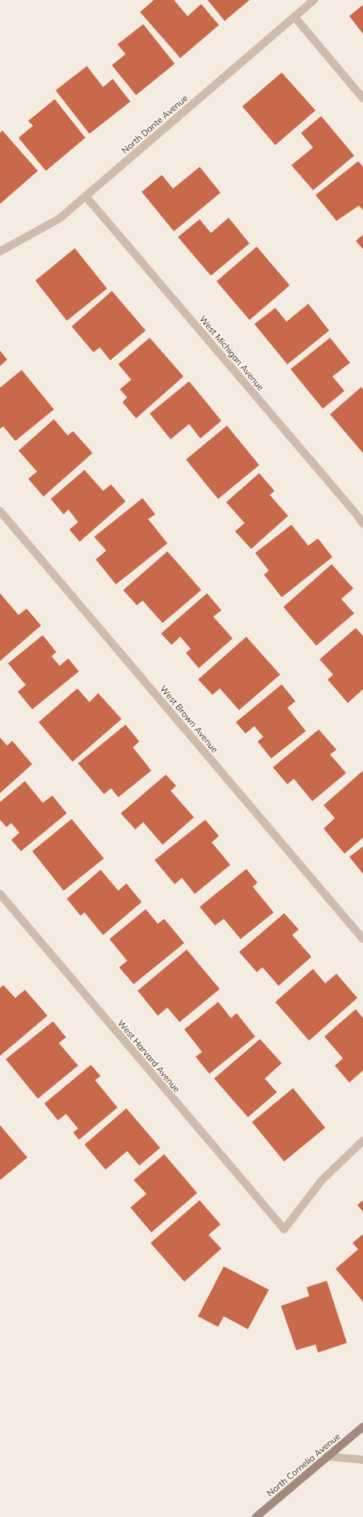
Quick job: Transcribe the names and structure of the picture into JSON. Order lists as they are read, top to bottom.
{
  "streets": {
    "street": [
      "North Dante Avenue",
      "West Michigan Avenue",
      "West Brown Avenue",
      "West Harvard Avenue",
      "North Cornelia Avenue"
    ]
  },
  "crossings": [
    ["North Dante Avenue", "West Michigan Avenue"]
  ]
}
